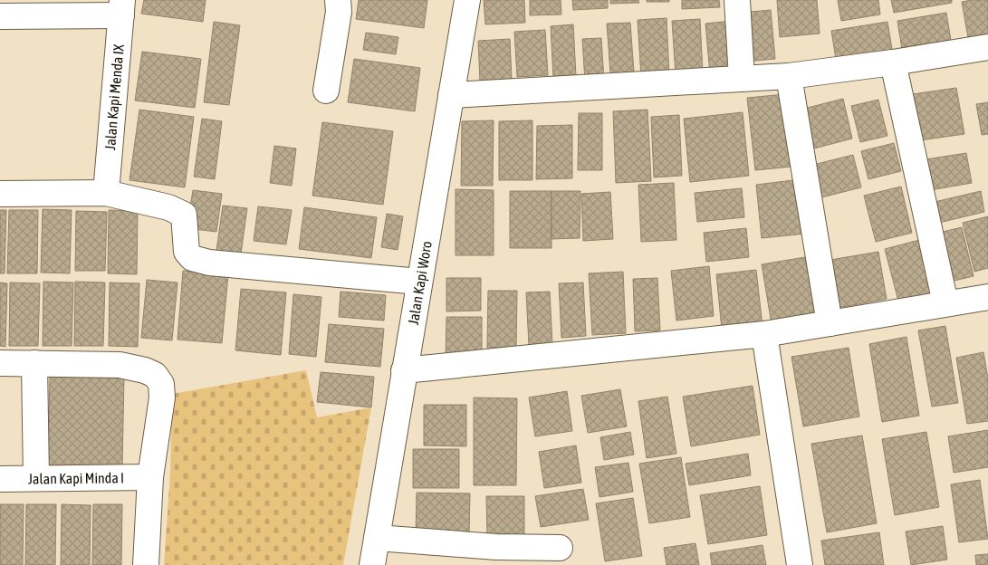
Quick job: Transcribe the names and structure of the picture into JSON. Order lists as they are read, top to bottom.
{
  "streets": {
    "street": ["Jalan Kapi Menda IX", "Jalan Kapi Woro", "Jalan Kapi Minda I"]
  }
}
